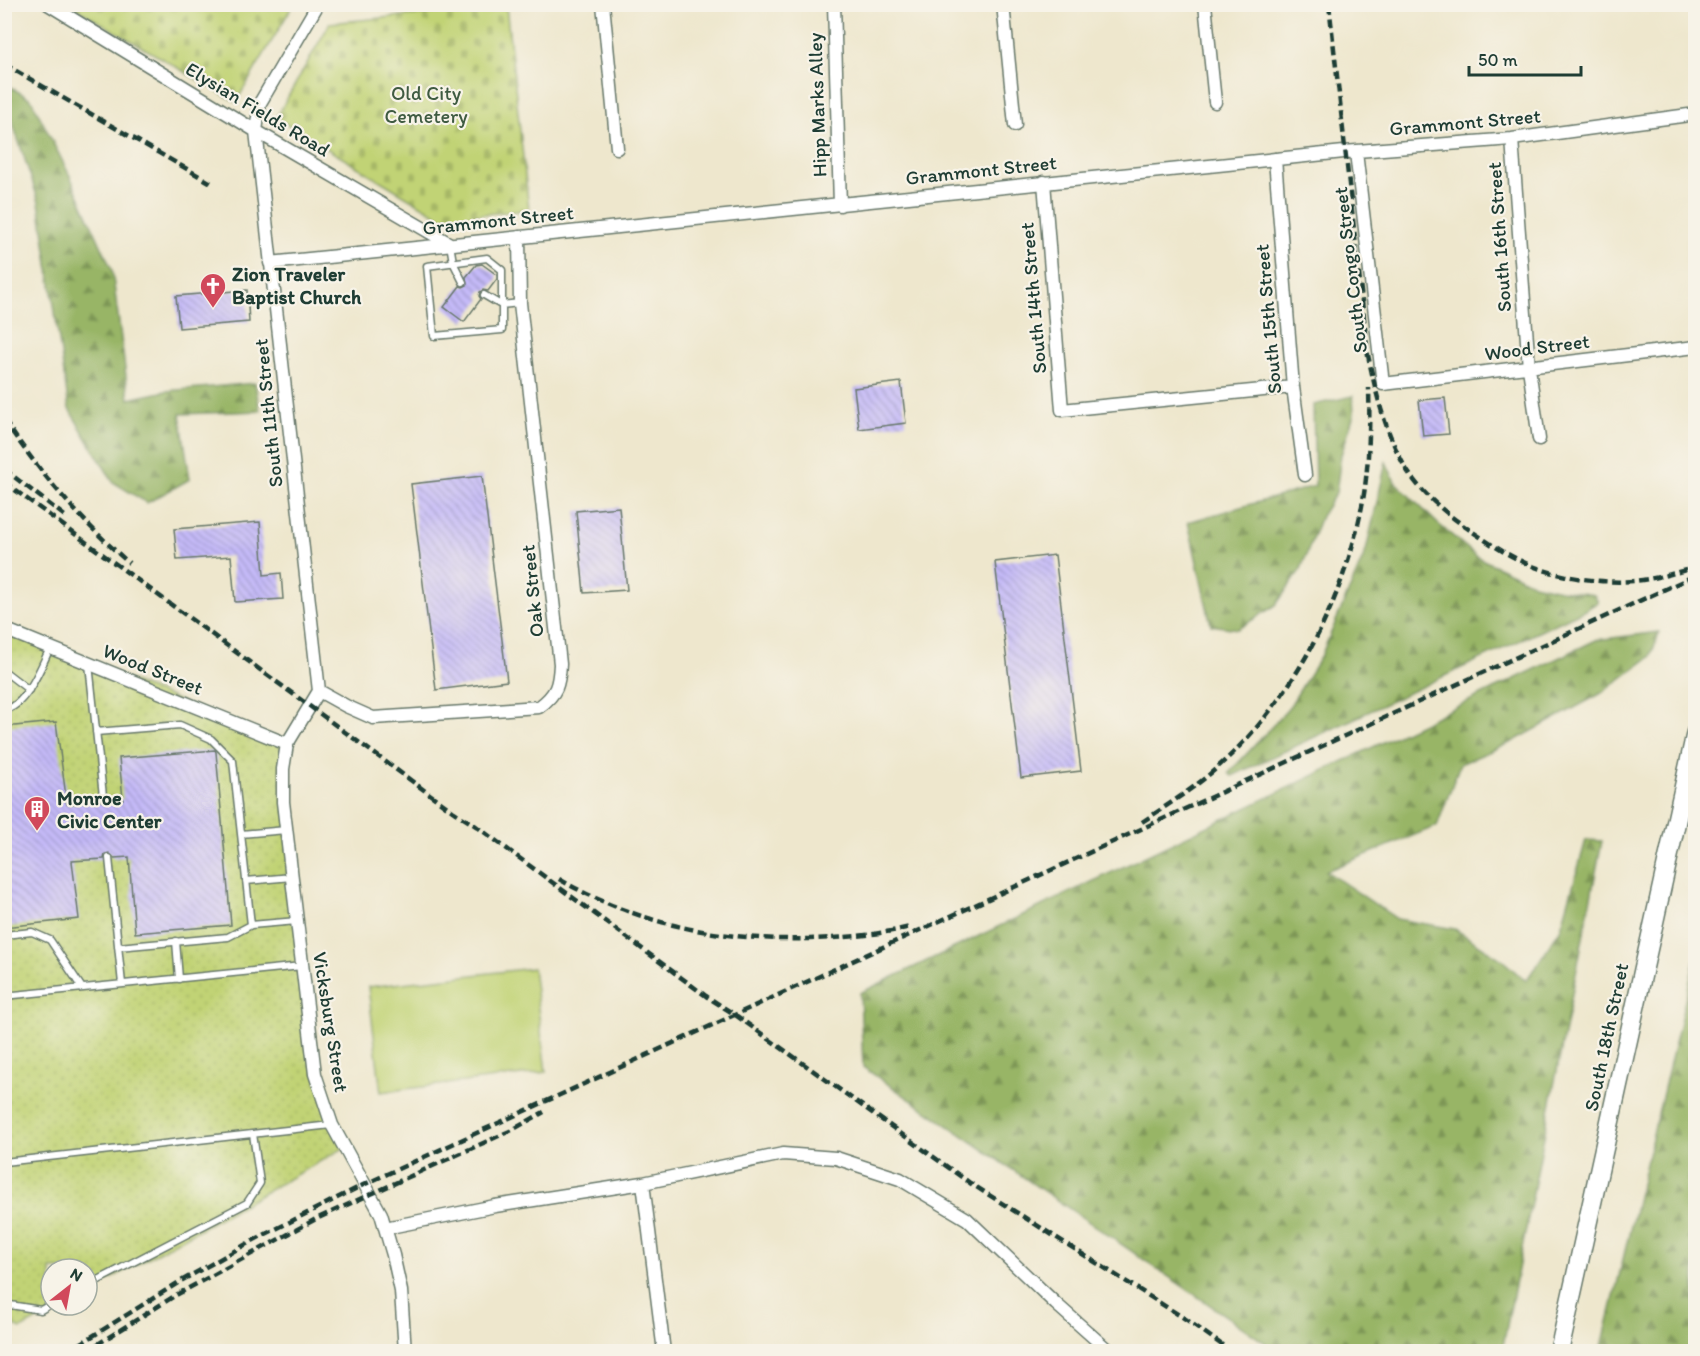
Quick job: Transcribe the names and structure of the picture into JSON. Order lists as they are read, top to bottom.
{
  "streets": {
    "main road": ["South 18th Street"],
    "street": [
      "Hipp Marks Alley",
      "Elysian Fields Road",
      "Grammont Street",
      "South 16th Street",
      "South Congo Street",
      "South 14th Street",
      "South 15th Street",
      "Wood Street",
      "South 11th Street",
      "Oak Street",
      "Vicksburg Street"
    ]
  },
  "crossings": [
    ["Hipp Marks Alley", "Grammont Street"],
    ["Elysian Fields Road", "Grammont Street"],
    ["Elysian Fields Road", "South 11th Street"],
    ["Grammont Street", "South 16th Street"],
    ["Grammont Street", "South Congo Street"],
    ["Grammont Street", "South 14th Street"],
    ["Grammont Street", "South 15th Street"],
    ["Grammont Street", "South 11th Street"],
    ["Grammont Street", "Oak Street"],
    ["South 16th Street", "Wood Street"],
    ["South Congo Street", "Wood Street"],
    ["South 14th Street", "South 15th Street"],
    ["Wood Street", "Vicksburg Street"],
    ["South 11th Street", "Oak Street"],
    ["South 11th Street", "Vicksburg Street"],
    ["Oak Street", "Vicksburg Street"]
  ],
  "parks": ["Old City Cemetery"],
  "places": {
    "church": ["Zion Traveler Baptist Church"],
    "building": ["Monroe Civic Center"]
  },
  "scale_bar": "50 m",
  "north": "top right"
}
